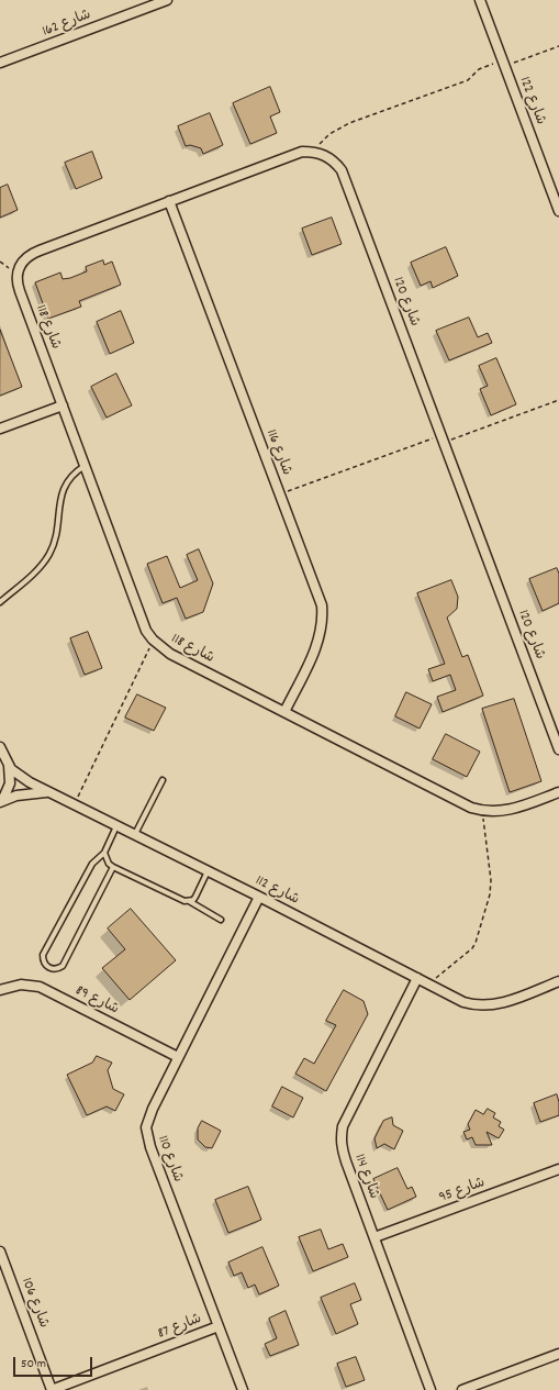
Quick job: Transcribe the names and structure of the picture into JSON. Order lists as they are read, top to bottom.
{
  "streets": {
    "street": [
      "شارع 162",
      "شارع 122",
      "شارع 120",
      "شارع 118",
      "شارع 116",
      "شارع 112",
      "شارع 89",
      "شارع 110",
      "شارع 114",
      "شارع 95",
      "شارع 106",
      "شارع 87"
    ]
  },
  "crossings": [
    ["شارع 118", "شارع 116"],
    ["شارع 112", "شارع 110"],
    ["شارع 112", "شارع 114"],
    ["شارع 89", "شارع 110"],
    ["شارع 110", "شارع 87"],
    ["شارع 114", "شارع 95"],
    ["شارع 106", "شارع 87"]
  ],
  "scale_bar": "50 m"
}
